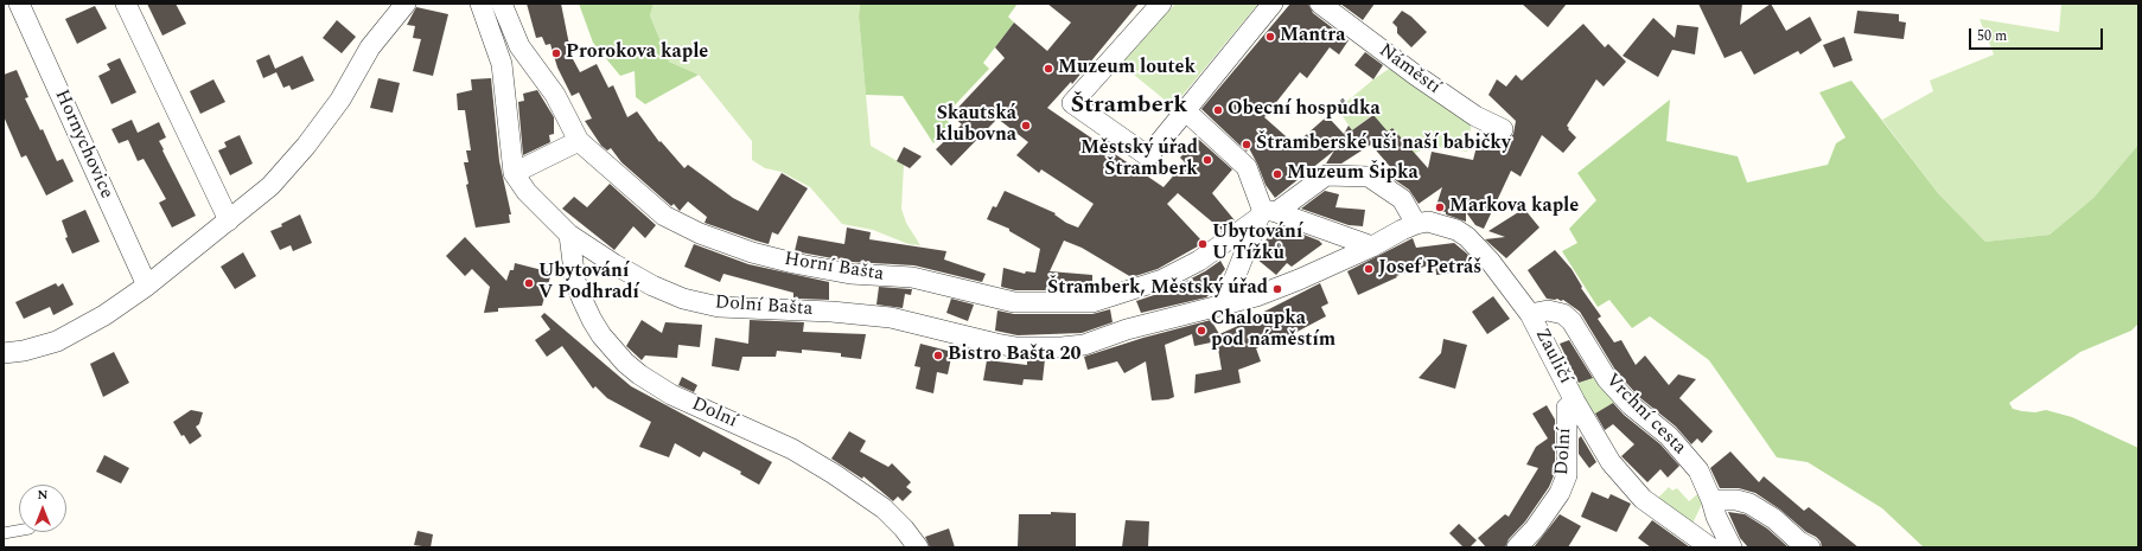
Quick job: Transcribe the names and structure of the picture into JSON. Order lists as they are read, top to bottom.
{
  "streets": {
    "street": [
      "Náměstí",
      "Hornychovice",
      "Horní Bašta",
      "Dolní Bašta",
      "Zauličí",
      "Dolní",
      "Vrchní cesta"
    ]
  },
  "crossings": [
    ["Horní Bašta", "Zauličí"],
    ["Dolní Bašta", "Zauličí"],
    ["Dolní Bašta", "Dolní"],
    ["Zauličí", "Dolní"],
    ["Zauličí", "Vrchní cesta"]
  ],
  "districts": ["Štramberk"],
  "places": [
    "Mantra",
    "Prorokova kaple",
    "Muzeum loutek",
    "Obecní hospůdka",
    "Skautská klubovna",
    "Štramberské uši naší babičky",
    "Městský úřad Štramberk",
    "Muzeum Šipka",
    "Markova kaple",
    "Ubytování U Tížků",
    "Josef Petráš",
    "Ubytování V Podhradí",
    "Štramberk, Městský úřad",
    "Chaloupka pod náměstím",
    "Bistro Bašta 20"
  ],
  "scale_bar": "50 m",
  "north": "top"
}
